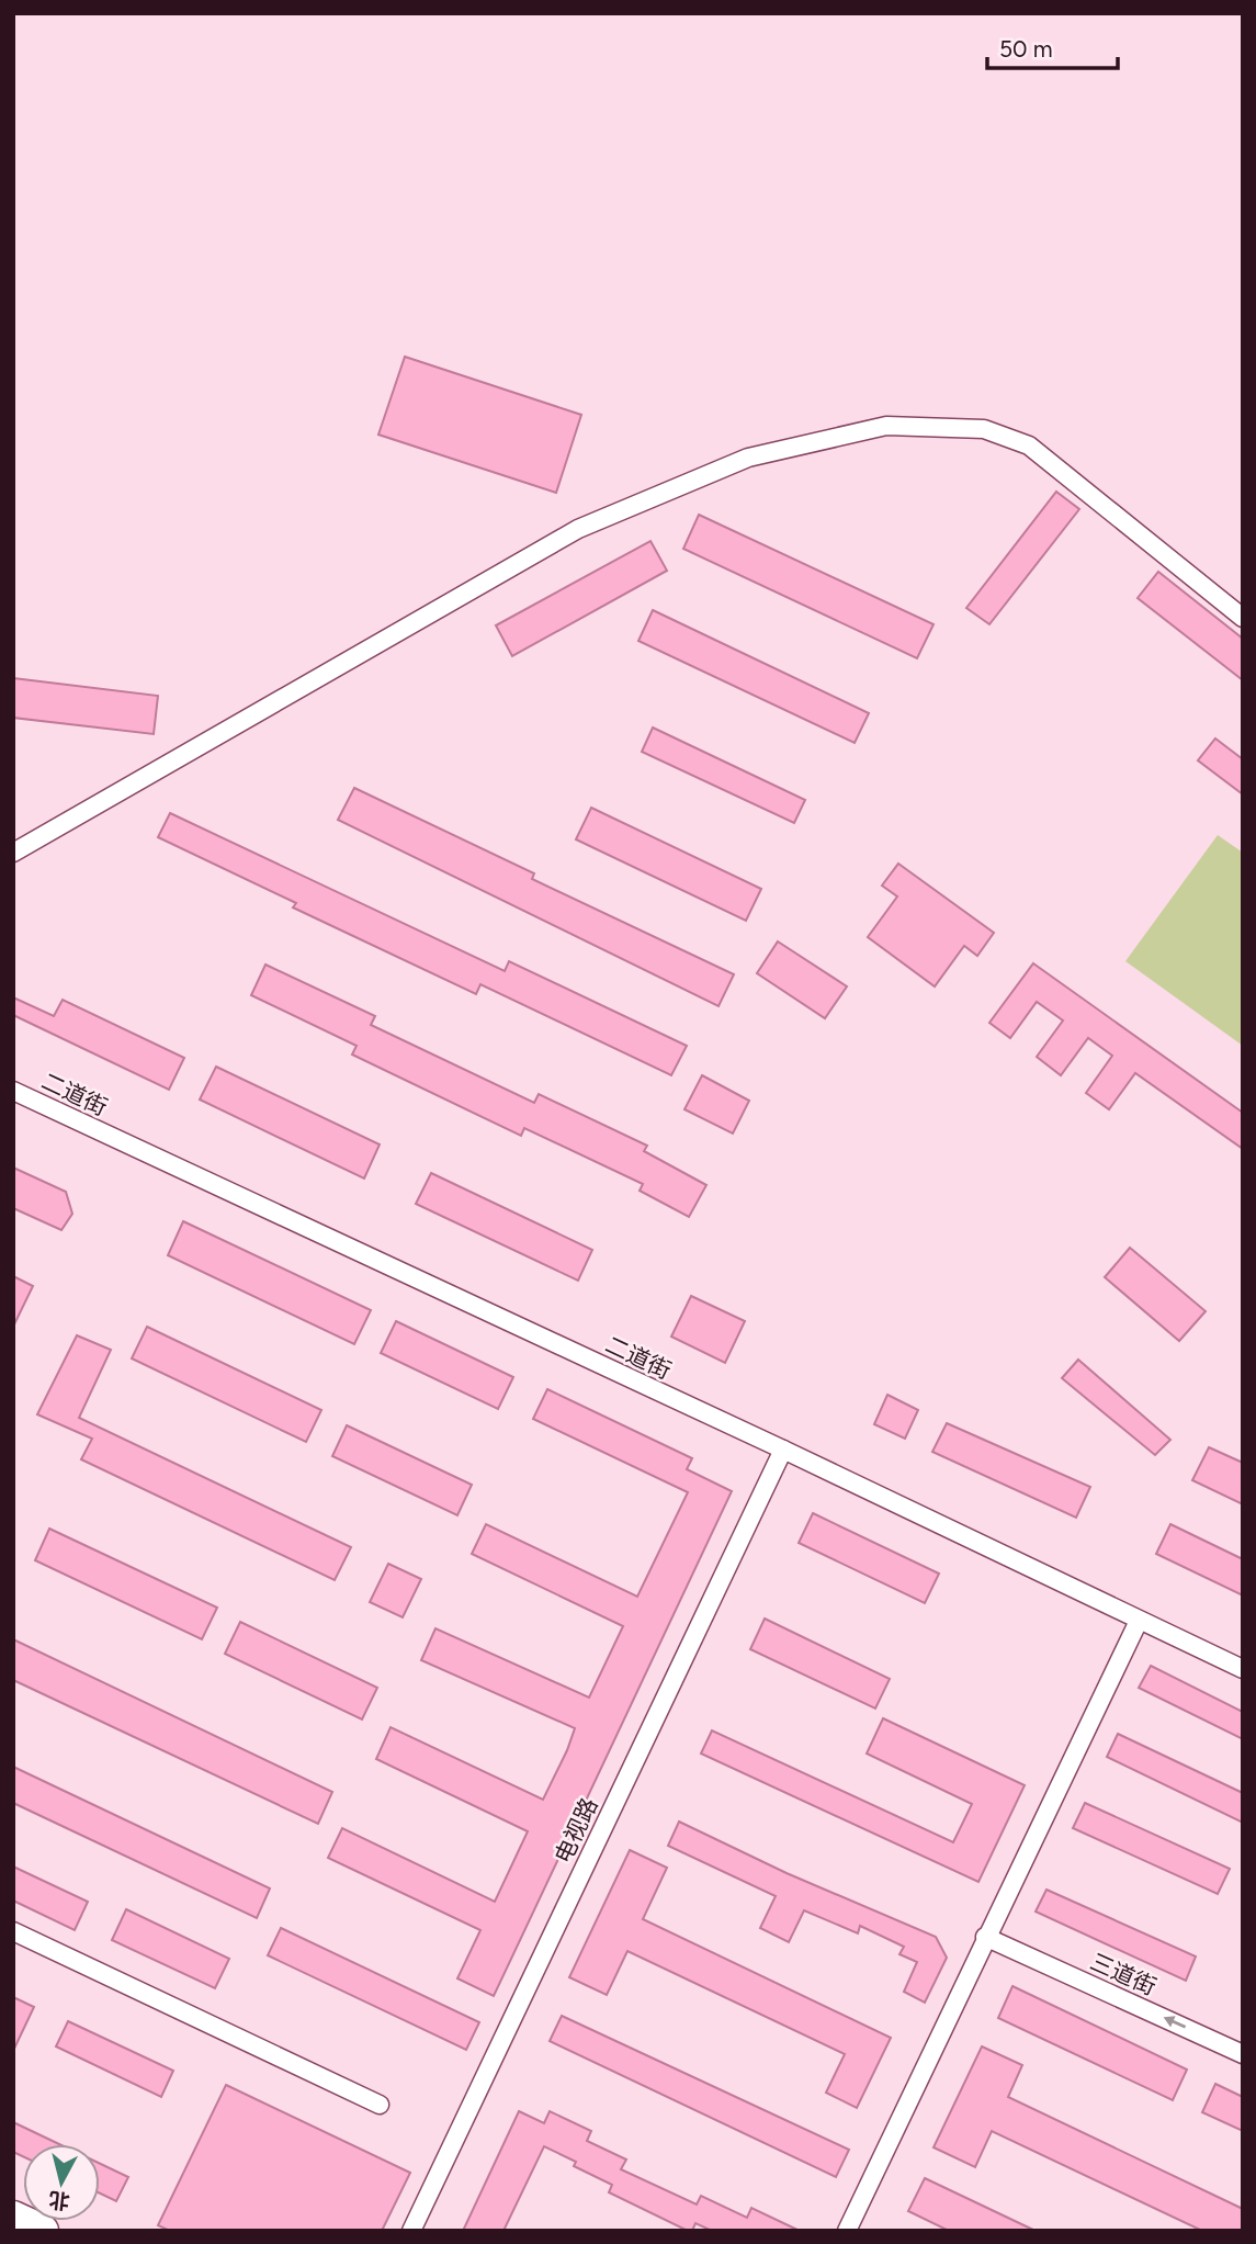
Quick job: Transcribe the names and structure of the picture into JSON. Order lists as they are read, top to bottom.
{
  "streets": {
    "street": ["二道街", "电视路", "三道街"]
  },
  "crossings": [
    ["二道街", "电视路"]
  ],
  "one_way": ["三道街"],
  "scale_bar": "50 m",
  "north": "bottom"
}
